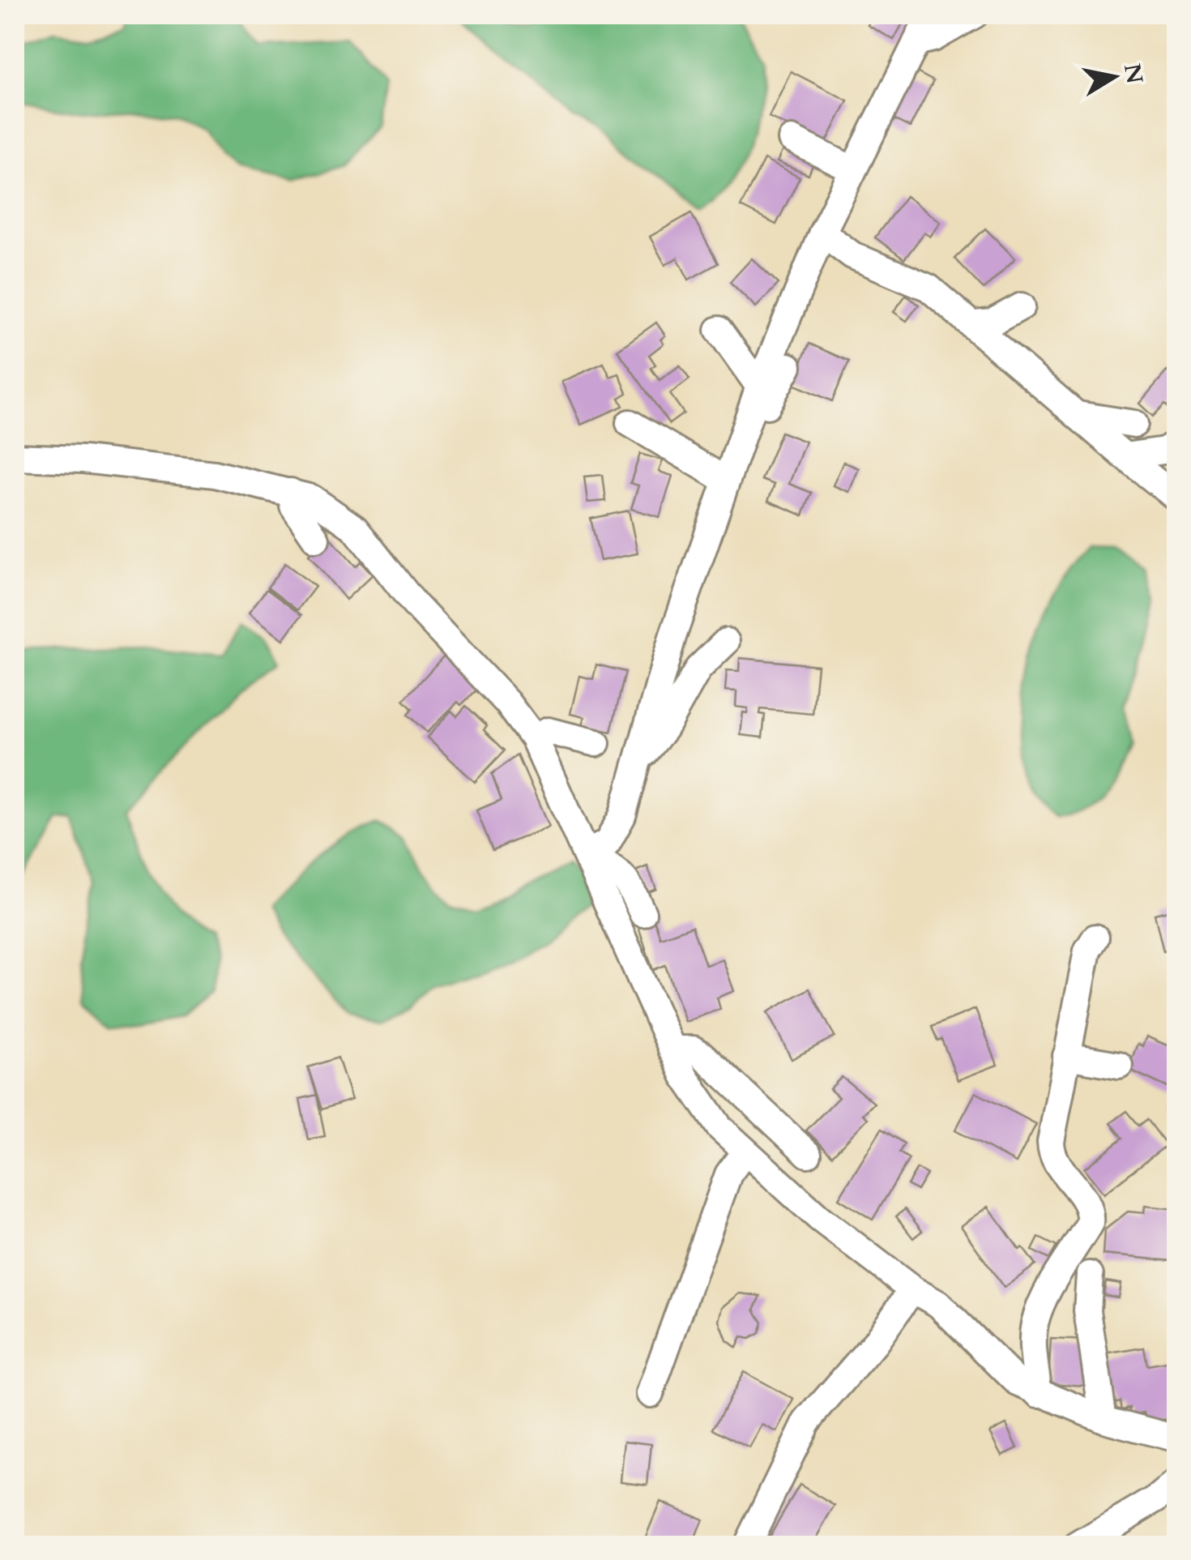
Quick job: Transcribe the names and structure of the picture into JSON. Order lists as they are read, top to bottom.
{
  "north": "right"
}
